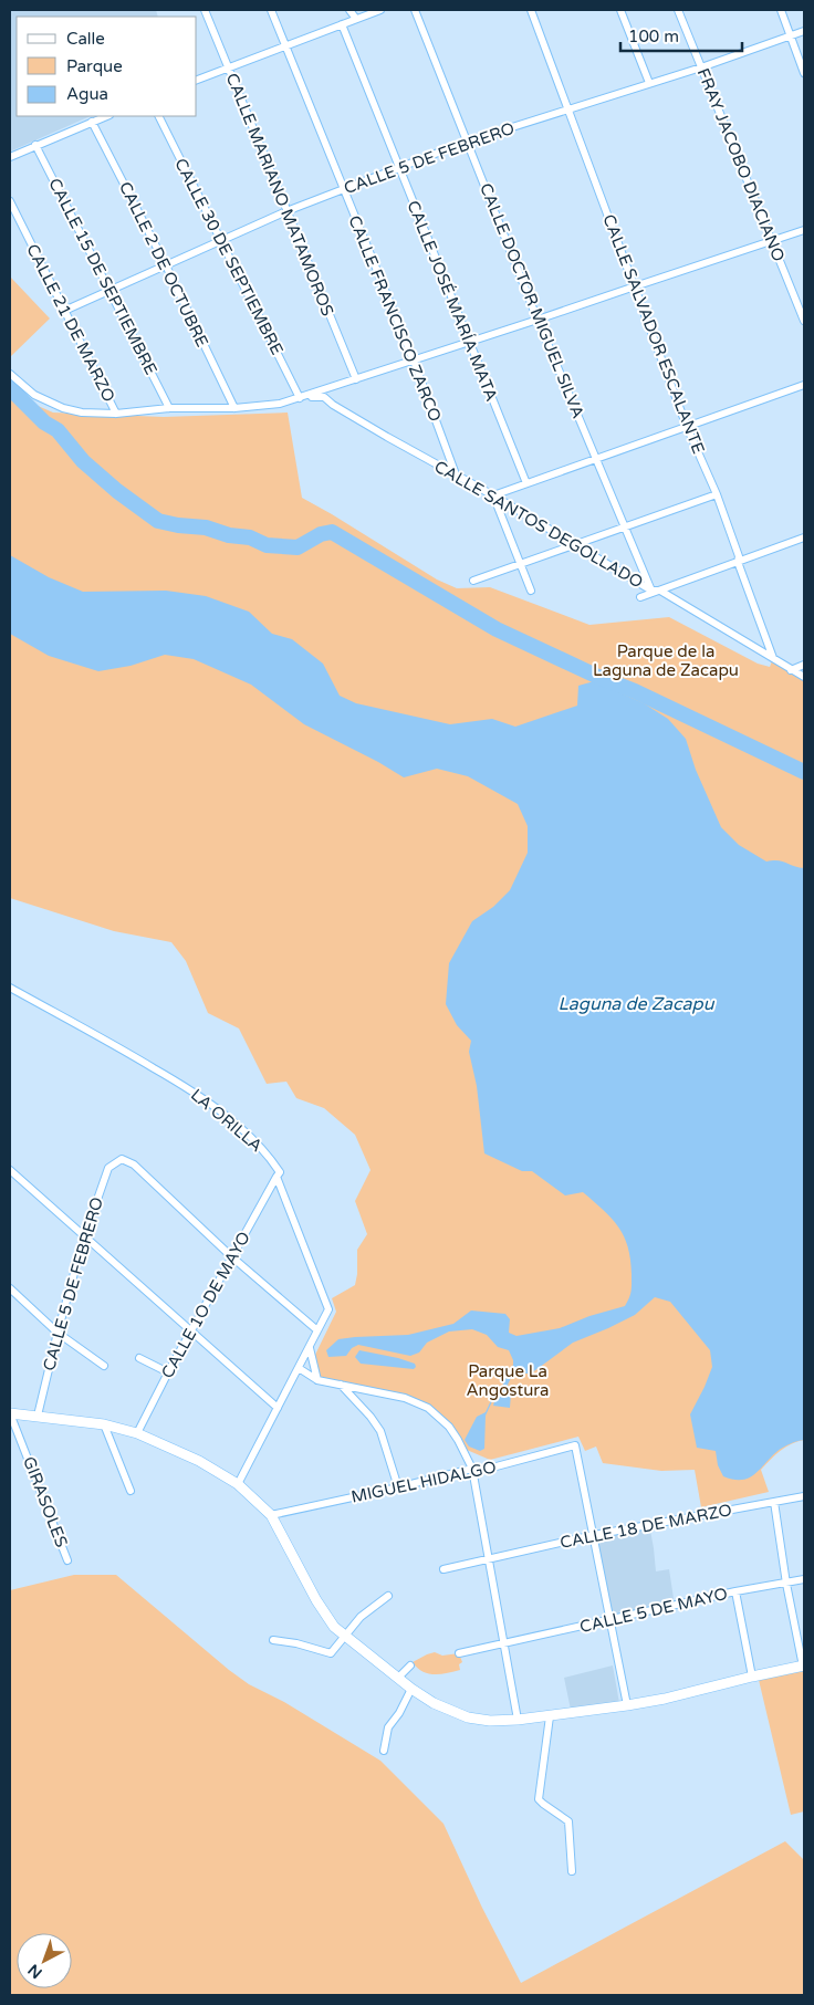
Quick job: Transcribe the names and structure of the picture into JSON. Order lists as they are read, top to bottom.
{
  "streets": {
    "street": [
      "CALLE 5 DE FEBRERO",
      "FRAY JACOBO DIACIANO",
      "CALLE MARIANO MATAMOROS",
      "CALLE 30 DE SEPTIEMBRE",
      "CALLE 2 DE OCTUBRE",
      "CALLE 15 DE SEPTIEMBRE",
      "CALLE JOSÉ MARÍA MATA",
      "CALLE DOCTOR MIGUEL SILVA",
      "CALLE FRANCISCO ZARCO",
      "CALLE 21 DE MARZO",
      "CALLE SALVADOR ESCALANTE",
      "CALLE SANTOS DEGOLLADO",
      "LA ORILLA",
      "CALLE 1O DE MAYO",
      "MIGUEL HIDALGO",
      "GIRASOLES",
      "CALLE 18 DE MARZO",
      "CALLE 5 DE MAYO"
    ]
  },
  "crossings": [
    ["CALLE 5 DE FEBRERO", "FRAY JACOBO DIACIANO"],
    ["CALLE 5 DE FEBRERO", "CALLE MARIANO MATAMOROS"],
    ["CALLE 5 DE FEBRERO", "CALLE 30 DE SEPTIEMBRE"],
    ["CALLE 5 DE FEBRERO", "CALLE 2 DE OCTUBRE"],
    ["CALLE 5 DE FEBRERO", "CALLE 15 DE SEPTIEMBRE"],
    ["CALLE 5 DE FEBRERO", "CALLE JOSÉ MARÍA MATA"],
    ["CALLE 5 DE FEBRERO", "CALLE DOCTOR MIGUEL SILVA"],
    ["CALLE 5 DE FEBRERO", "CALLE FRANCISCO ZARCO"],
    ["CALLE 5 DE FEBRERO", "CALLE 21 DE MARZO"],
    ["CALLE 5 DE FEBRERO", "CALLE SALVADOR ESCALANTE"],
    ["CALLE 5 DE FEBRERO", "CALLE 1O DE MAYO"],
    ["CALLE DOCTOR MIGUEL SILVA", "CALLE SANTOS DEGOLLADO"],
    ["CALLE FRANCISCO ZARCO", "CALLE SANTOS DEGOLLADO"],
    ["CALLE SALVADOR ESCALANTE", "CALLE SANTOS DEGOLLADO"],
    ["LA ORILLA", "CALLE 1O DE MAYO"],
    ["MIGUEL HIDALGO", "CALLE 18 DE MARZO"]
  ],
  "water": ["Laguna de Zacapu"],
  "parks": ["Parque de la Laguna de Zacapu", "Parque La Angostura"],
  "legend": ["Calle", "Parque", "Agua"],
  "scale_bar": "100 m",
  "north": "bottom left"
}
